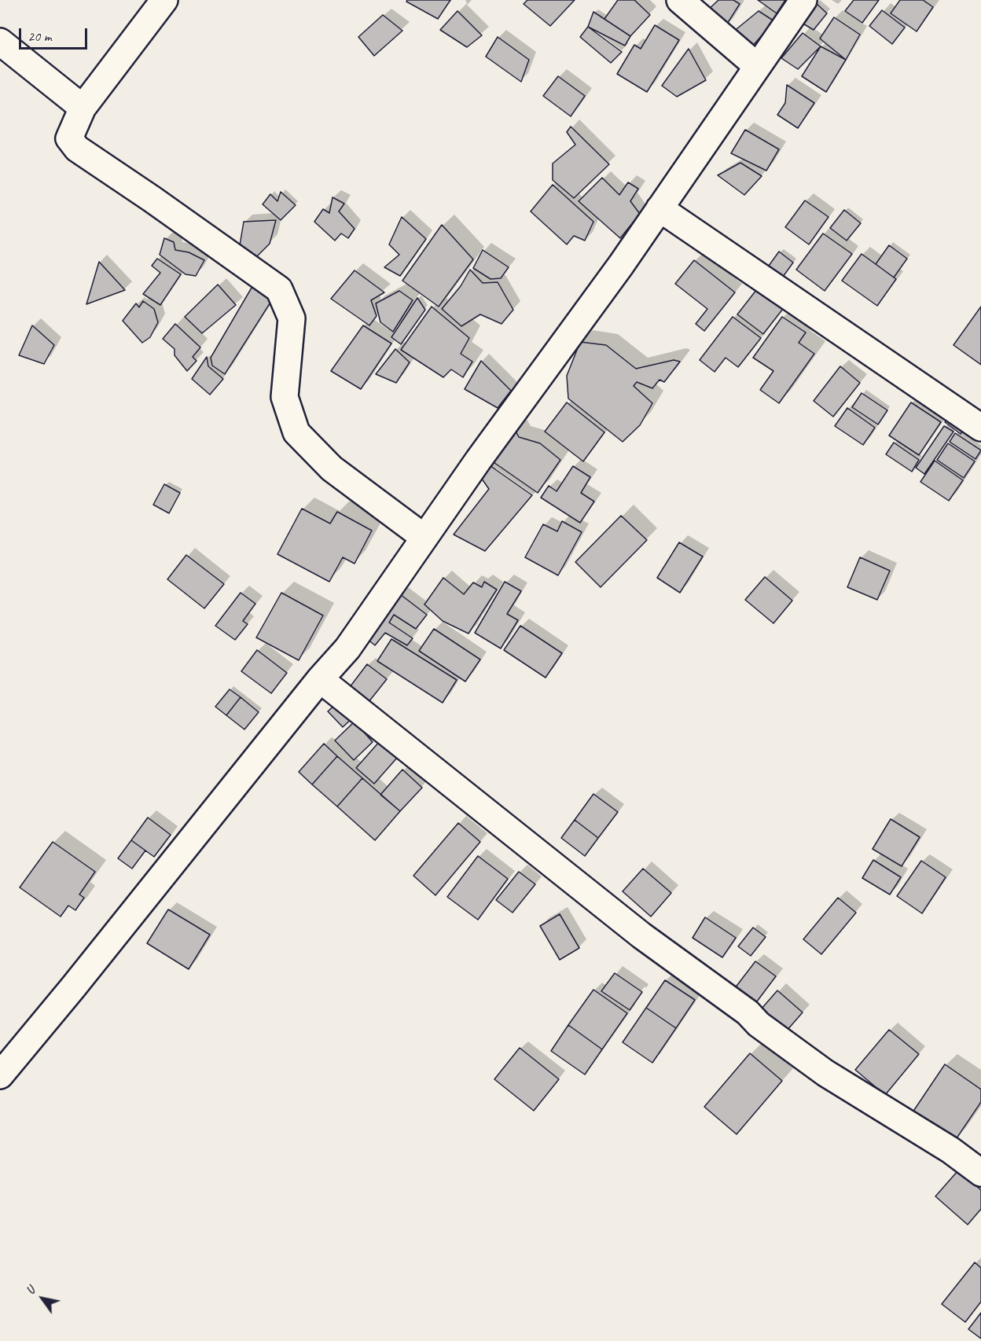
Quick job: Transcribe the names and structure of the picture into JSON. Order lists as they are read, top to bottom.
{
  "scale_bar": "20 m",
  "north": "top left"
}
